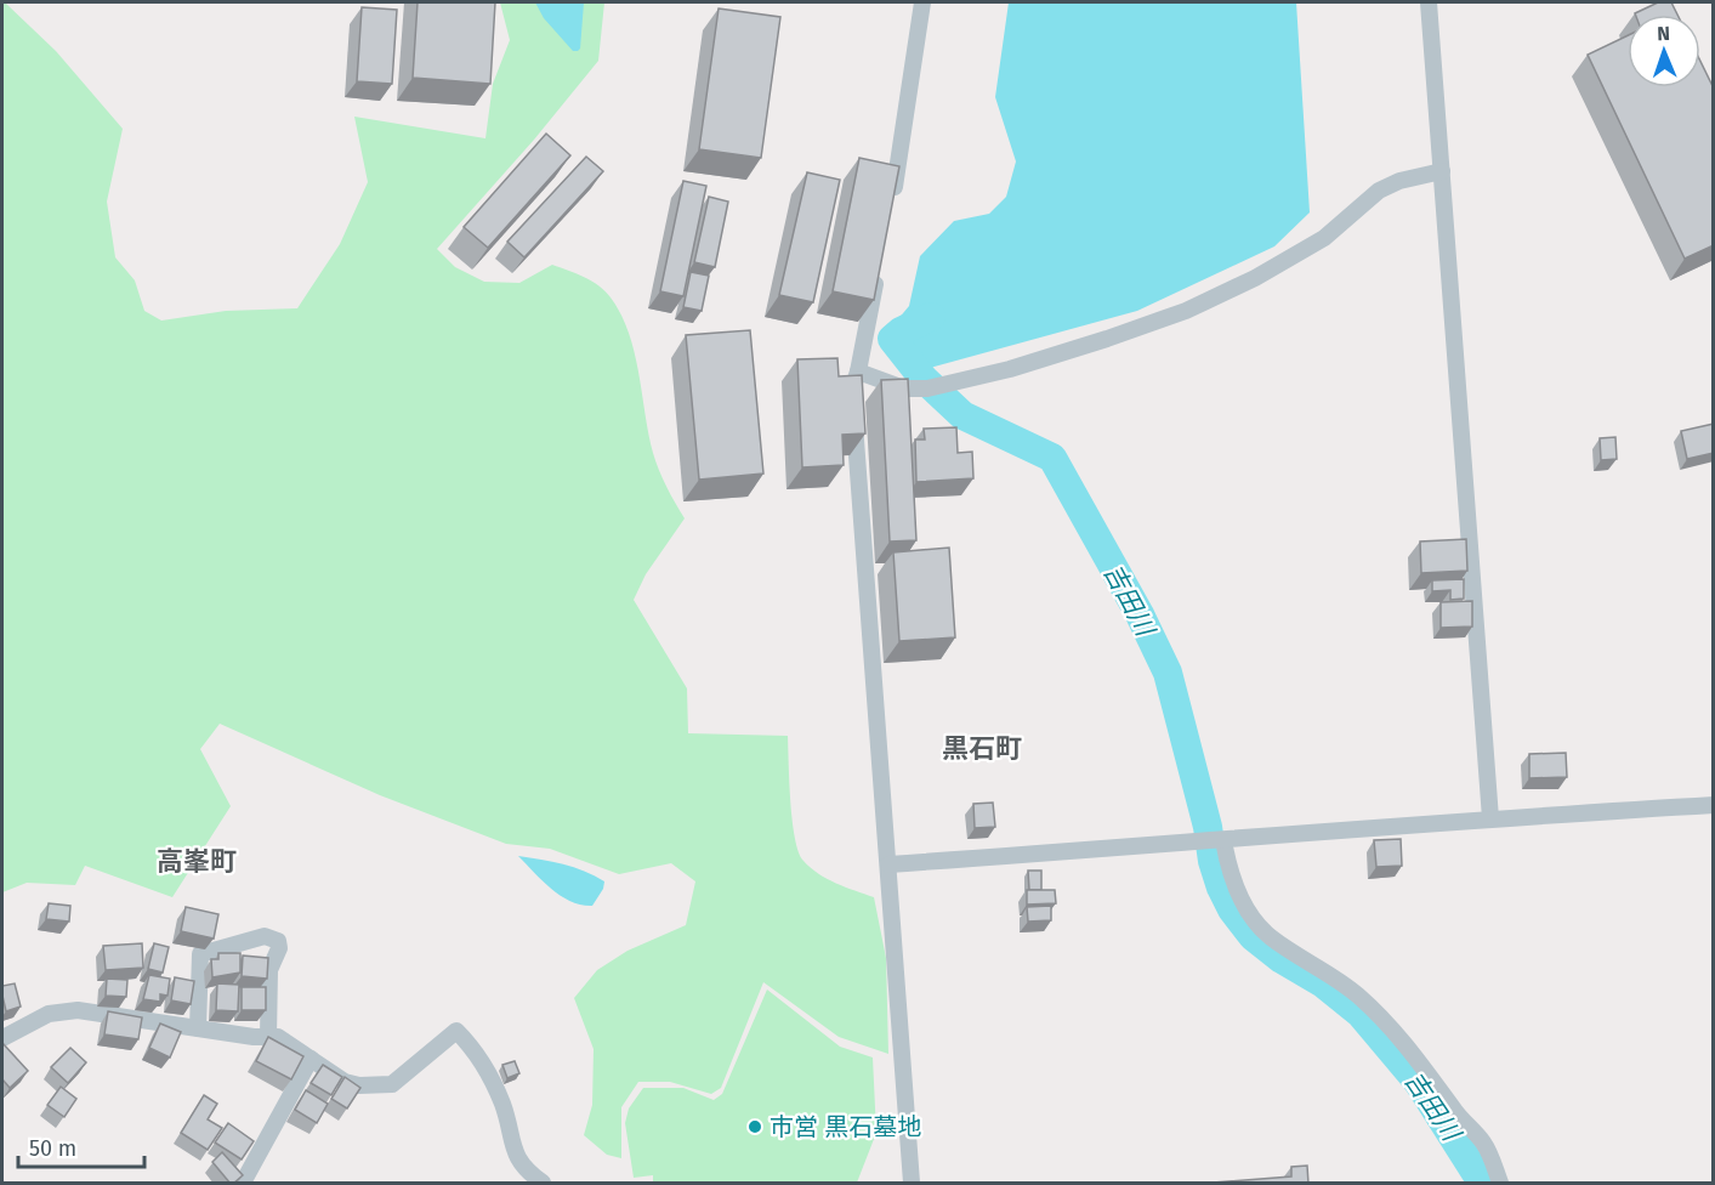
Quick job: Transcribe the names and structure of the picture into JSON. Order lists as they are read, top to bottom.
{
  "districts": ["黒石町", "高峯町"],
  "water": ["吉田川"],
  "places": ["市営 黒石墓地"],
  "scale_bar": "50 m",
  "north": "top"
}
